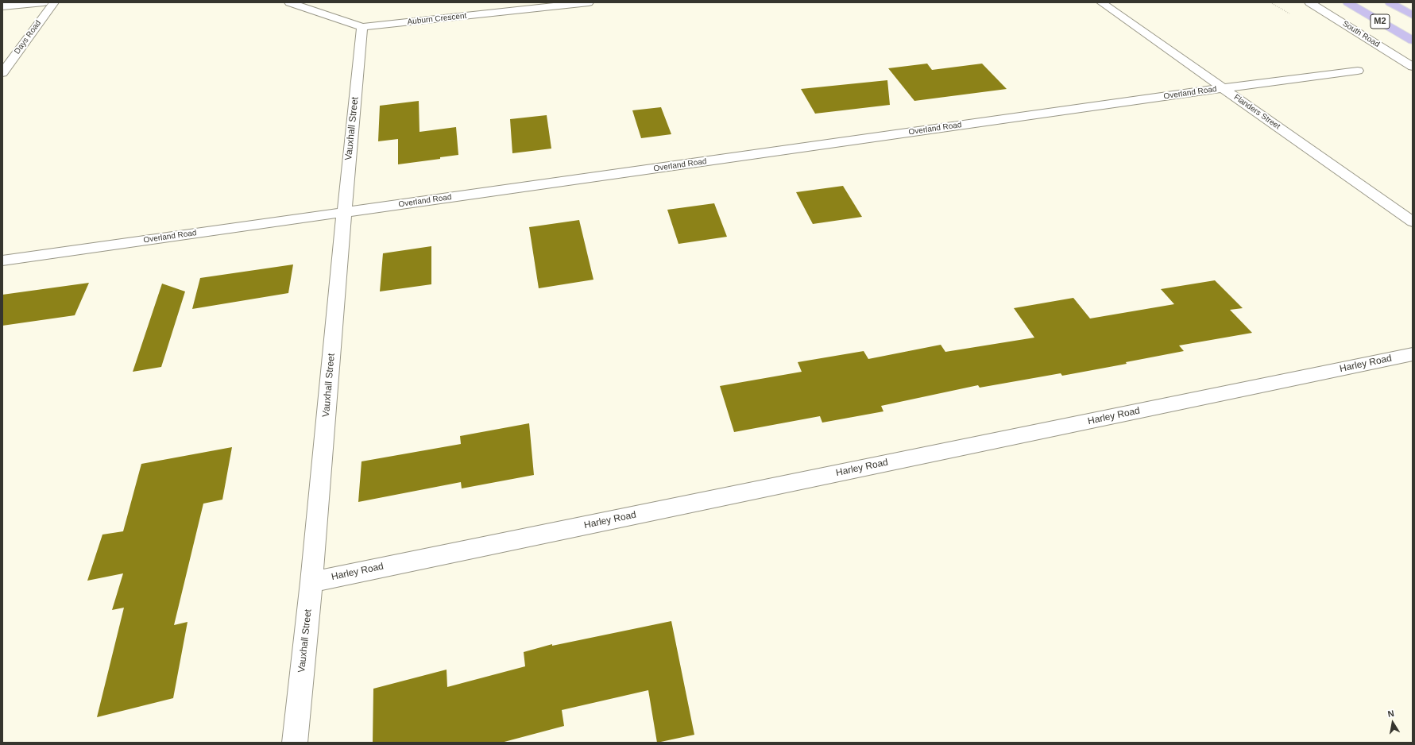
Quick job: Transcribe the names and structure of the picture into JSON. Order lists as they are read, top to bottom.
{
  "streets": {
    "highway": ["M2"],
    "street": [
      "Auburn Crescent",
      "South Road",
      "Days Road",
      "Overland Road",
      "Flanders Street",
      "Vauxhall Street",
      "Harley Road"
    ]
  },
  "crossings": [
    ["Auburn Crescent", "Vauxhall Street"],
    ["Overland Road", "Flanders Street"],
    ["Overland Road", "Vauxhall Street"],
    ["Vauxhall Street", "Harley Road"]
  ],
  "north": "top"
}
